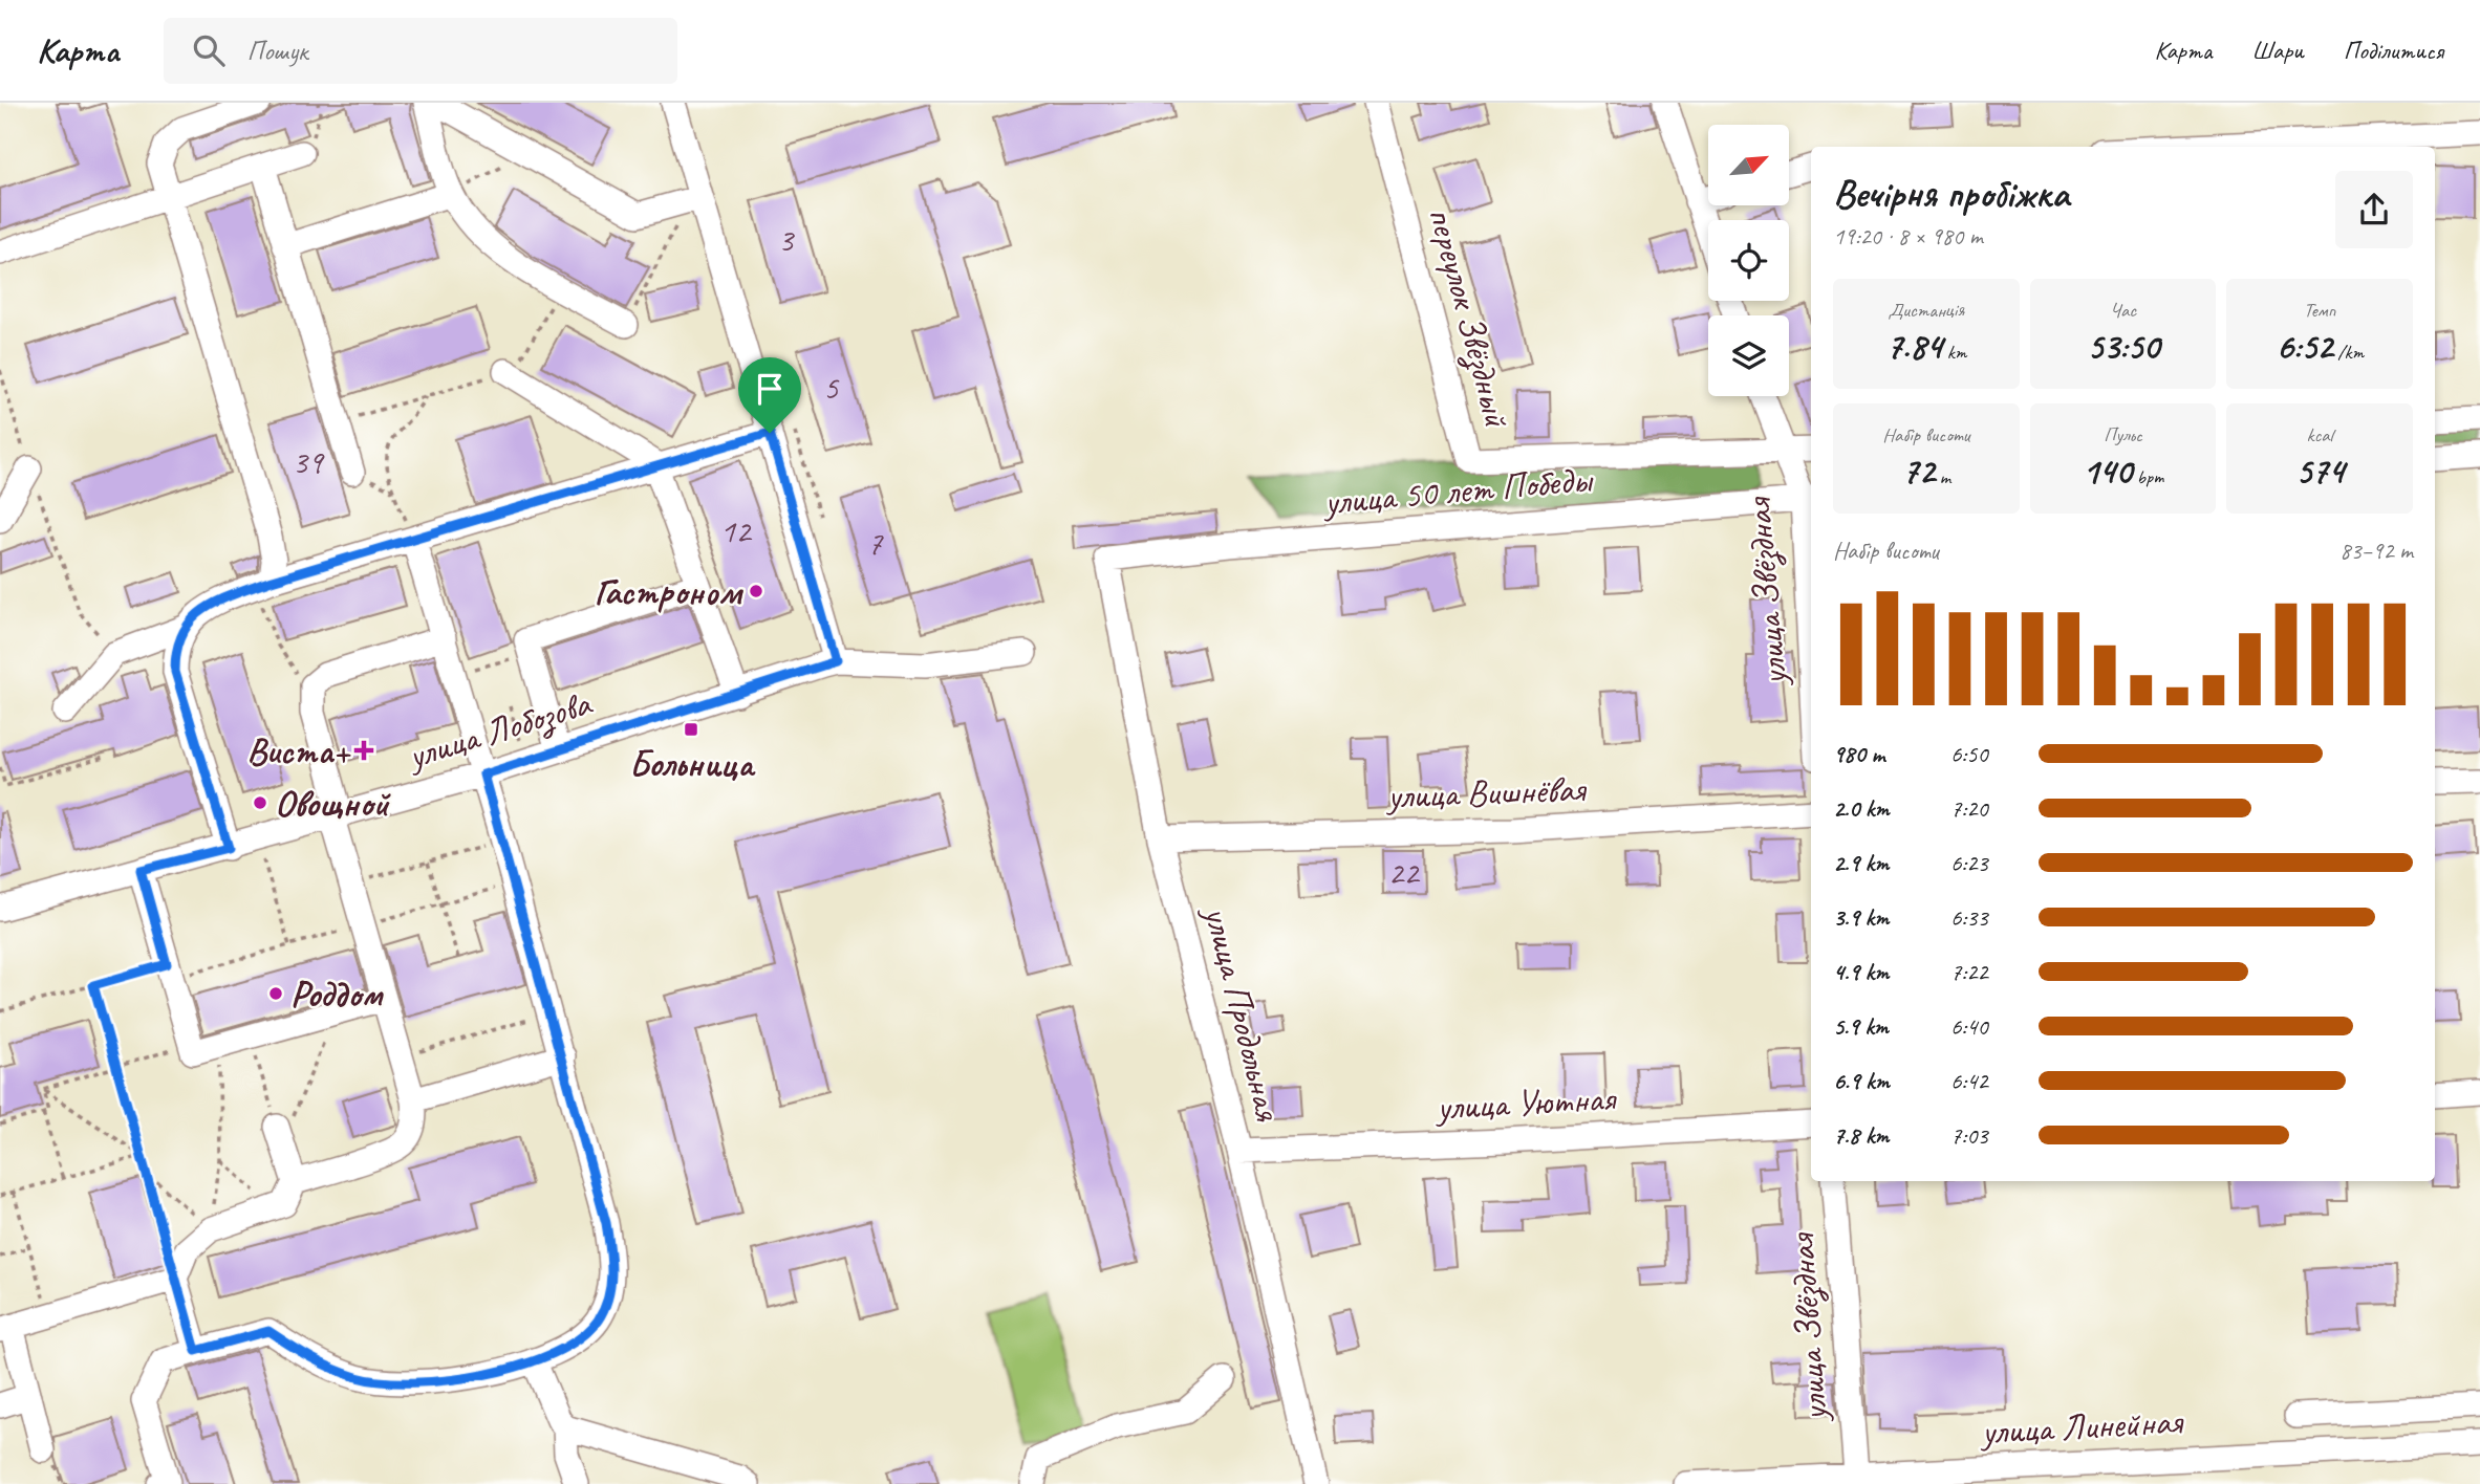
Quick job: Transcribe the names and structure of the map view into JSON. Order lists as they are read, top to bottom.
{
  "streets": {
    "street": [
      "переулок Звёздный",
      "улица 50 лет Победы",
      "улица Звёздная",
      "улица Лобозова",
      "улица Вишнёвая",
      "улица Продольная",
      "улица Уютная",
      "улица Линейная"
    ]
  },
  "crossings": [
    ["переулок Звёздный", "улица Звёздная"],
    ["улица 50 лет Победы", "улица Звёздная"],
    ["улица 50 лет Победы", "улица Продольная"],
    ["улица Звёздная", "улица Линейная"],
    ["улица Вишнёвая", "улица Продольная"],
    ["улица Продольная", "улица Уютная"]
  ],
  "places": {
    "other": ["Гастроном", "Овощной", "Роддом"],
    "transit": ["Больница"],
    "health": ["Виста+"]
  },
  "house_numbers": [
    "3",
    "5",
    "39",
    "12",
    "7",
    "22"
  ],
  "north": "top right",
  "page": {
    "header": "Карта",
    "search": "Пошук",
    "nav": ["Карта", "Шари", "Поділитися"],
    "heading": ["Вечірня пробіжка", "19:20 · 8 × 980 m"],
    "stats": [
      ["Дистанція", "7.84 km"],
      ["Час", "53:50"],
      ["Темп", "6:52 /km"],
      ["Набір висоти", "72 m"],
      ["Пульс", "140 bpm"],
      ["kcal", "574"]
    ],
    "chart": ["Набір висоти", "83–92 m"],
    "list": [
      {
        "name": "980 m",
        "note": "6:50"
      },
      {
        "name": "2.0 km",
        "note": "7:20"
      },
      {
        "name": "2.9 km",
        "note": "6:23"
      },
      {
        "name": "3.9 km",
        "note": "6:33"
      },
      {
        "name": "4.9 km",
        "note": "7:22"
      },
      {
        "name": "5.9 km",
        "note": "6:40"
      },
      {
        "name": "6.9 km",
        "note": "6:42"
      },
      {
        "name": "7.8 km",
        "note": "7:03"
      }
    ]
  }
}
